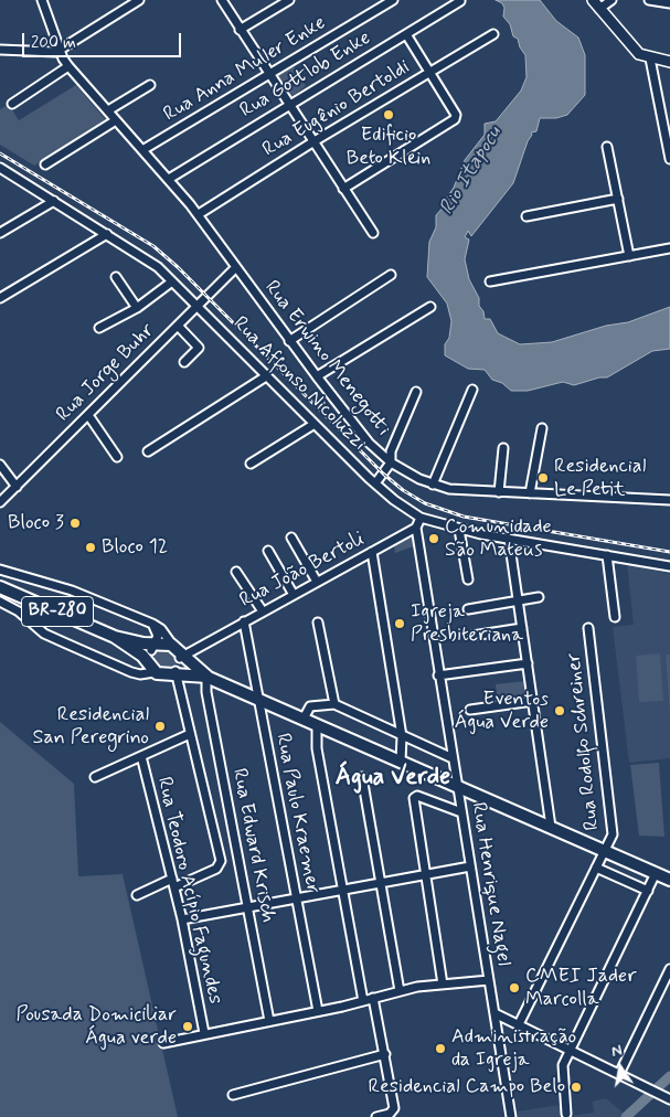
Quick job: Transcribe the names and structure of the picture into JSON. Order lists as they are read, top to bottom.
{
  "streets": {
    "highway": ["BR-280"],
    "street": [
      "Rua Anna Muller Enke",
      "Rua Gottlob Enke",
      "Rua Eugênio Bertoldi",
      "Rua Erwino Menegotti",
      "Rua Jorge Buhr",
      "Rua Affonso Nicoluzzi",
      "Rua João Bertoli",
      "Rua Rodolfo Schreiner",
      "Rua Paulo Kraemer",
      "Rua Edward Krisch",
      "Rua Henrique Nagel",
      "Rua Teodoro Acípio Fagundes"
    ]
  },
  "crossings": [
    ["Rua Anna Muller Enke", "Rua Erwino Menegotti"],
    ["Rua Gottlob Enke", "Rua Erwino Menegotti"],
    ["Rua Eugênio Bertoldi", "Rua Erwino Menegotti"],
    ["Rua Erwino Menegotti", "Rua Jorge Buhr"],
    ["Rua Jorge Buhr", "Rua Affonso Nicoluzzi"],
    ["Rua João Bertoli", "BR-280"],
    ["Rua João Bertoli", "Rua Paulo Kraemer"],
    ["Rua João Bertoli", "Rua Henrique Nagel"],
    ["BR-280", "Rua Rodolfo Schreiner"],
    ["BR-280", "Rua Paulo Kraemer"],
    ["BR-280", "Rua Edward Krisch"],
    ["BR-280", "Rua Henrique Nagel"]
  ],
  "districts": ["Água Verde"],
  "water": ["Rio Itapocu"],
  "places": [
    "Edificio Beto Klein",
    "Residencial Le Petit",
    "Bloco 3",
    "Comunidade São Mateus",
    "Bloco 12",
    "Igreja Presbiteriana",
    "Eventos Água Verde",
    "Residencial San Peregrino",
    "CMEI Jader Marcolla",
    "Pousada Domiciliar Água verde",
    "Administração da Igreja",
    "Residencial Campo Belo"
  ],
  "scale_bar": "200 m",
  "north": "top"
}
